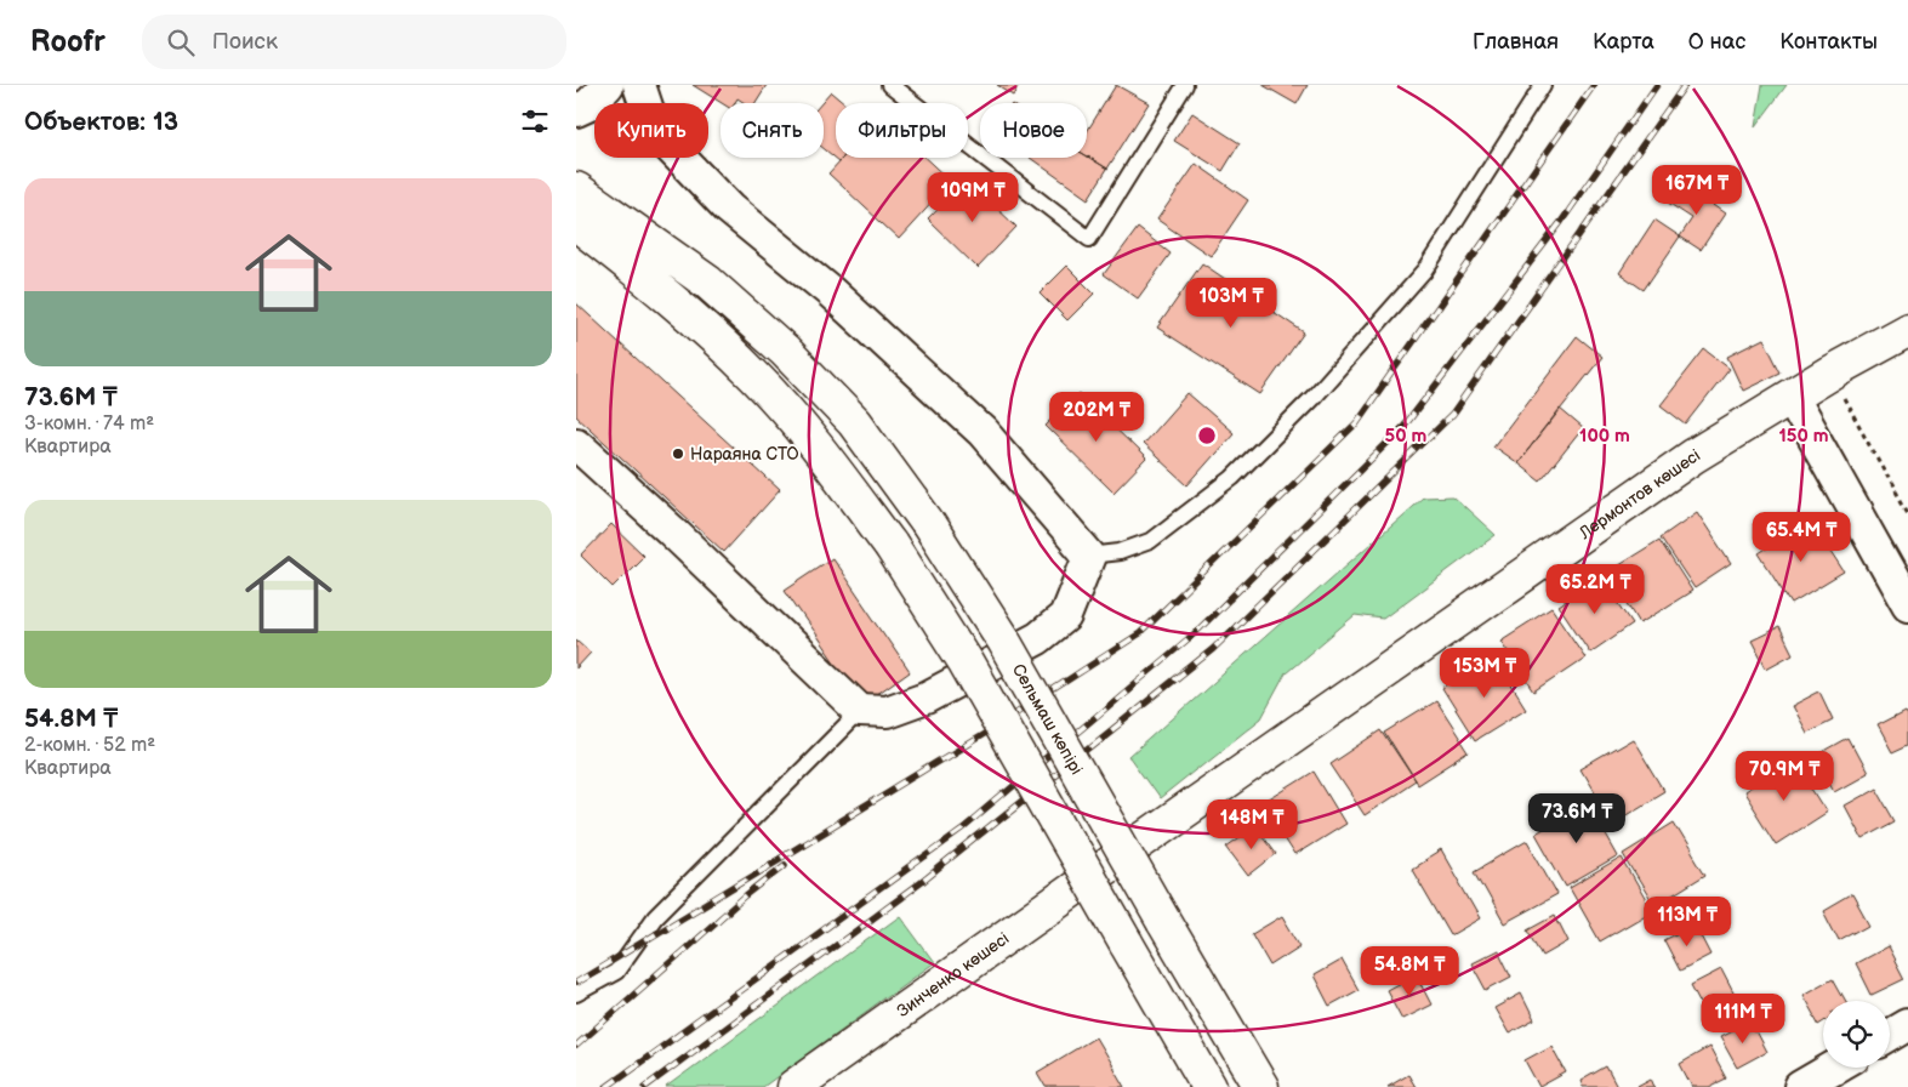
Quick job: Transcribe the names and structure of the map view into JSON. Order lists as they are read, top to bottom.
{
  "streets": {
    "main road": ["Лермонтов көшесі", "Сельмаш көпірі", "Зинченко көшесі"]
  },
  "crossings": [
    ["Лермонтов көшесі", "Зинченко көшесі"]
  ],
  "places": ["Нараяна СТО"],
  "page": {
    "header": "Roofr",
    "search": "Поиск",
    "nav": [
      "Главная",
      "Карта",
      "О нас",
      "Контакты"
    ],
    "heading": "Объектов: 13",
    "chip": [
      "Купить",
      "Снять",
      "Фильтры",
      "Новое"
    ],
    "list": [
      {
        "name": "73.6M ₸",
        "note": "3-комн. · 74 m² · Квартира"
      },
      {
        "name": "54.8M ₸",
        "note": "2-комн. · 52 m² · Квартира"
      }
    ],
    "price": [
      "167M ₸",
      "109M ₸",
      "103M ₸",
      "202M ₸",
      "65.4M ₸",
      "65.2M ₸",
      "153M ₸",
      "70.9M ₸",
      "73.6M ₸",
      "148M ₸",
      "113M ₸",
      "54.8M ₸",
      "111M ₸"
    ]
  },
  "rings": ["50 m", "100 m", "150 m"]
}
